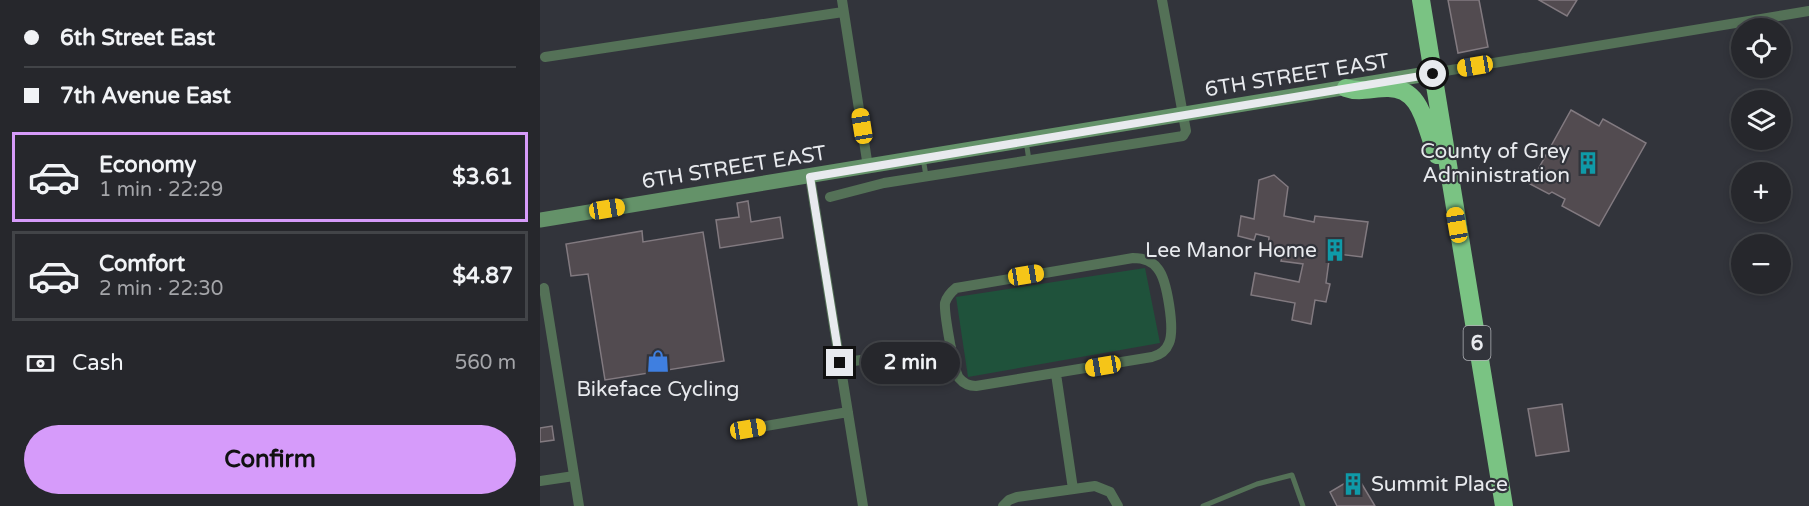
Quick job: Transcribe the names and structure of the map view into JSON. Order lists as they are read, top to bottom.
{
  "streets": {
    "highway": ["6"],
    "main road": ["6TH STREET EAST"]
  },
  "crossings": [
    ["6TH STREET EAST", "6"]
  ],
  "places": {
    "building": ["County of Grey Administration", "Lee Manor Home", "Summit Place"],
    "shop": ["Bikeface Cycling"]
  },
  "page": {
    "banner": ["6th Street East", "7th Avenue East"],
    "map_buttons": ["+", "−"],
    "list": [
      {
        "name": "Economy",
        "note": "1 min · 22:29",
        "value": "$3.61"
      },
      {
        "name": "Comfort",
        "note": "2 min · 22:30",
        "value": "$4.87"
      }
    ],
    "pay": ["Cash", "560 m"],
    "bubble": "2 min",
    "buttons": "Confirm"
  }
}
